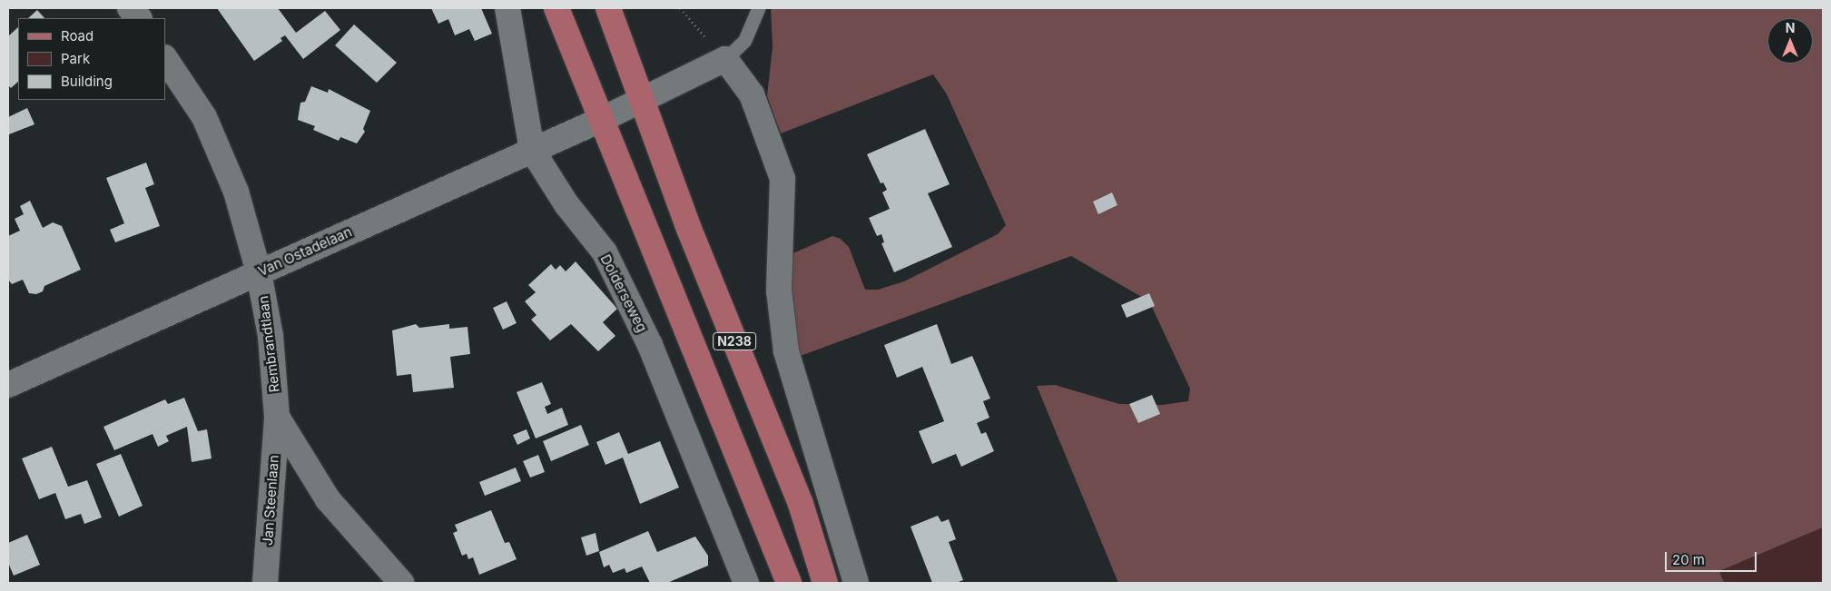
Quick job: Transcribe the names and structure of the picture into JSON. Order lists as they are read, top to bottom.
{
  "streets": {
    "main road": ["N238"],
    "street": [
      "Van Ostadelaan",
      "Dolderseweg",
      "Rembrandtlaan",
      "Jan Steenlaan"
    ]
  },
  "crossings": [
    ["Van Ostadelaan", "Dolderseweg"],
    ["Van Ostadelaan", "N238"],
    ["Van Ostadelaan", "Rembrandtlaan"],
    ["Rembrandtlaan", "Jan Steenlaan"]
  ],
  "legend": ["Road", "Park", "Building"],
  "scale_bar": "20 m",
  "north": "top"
}
